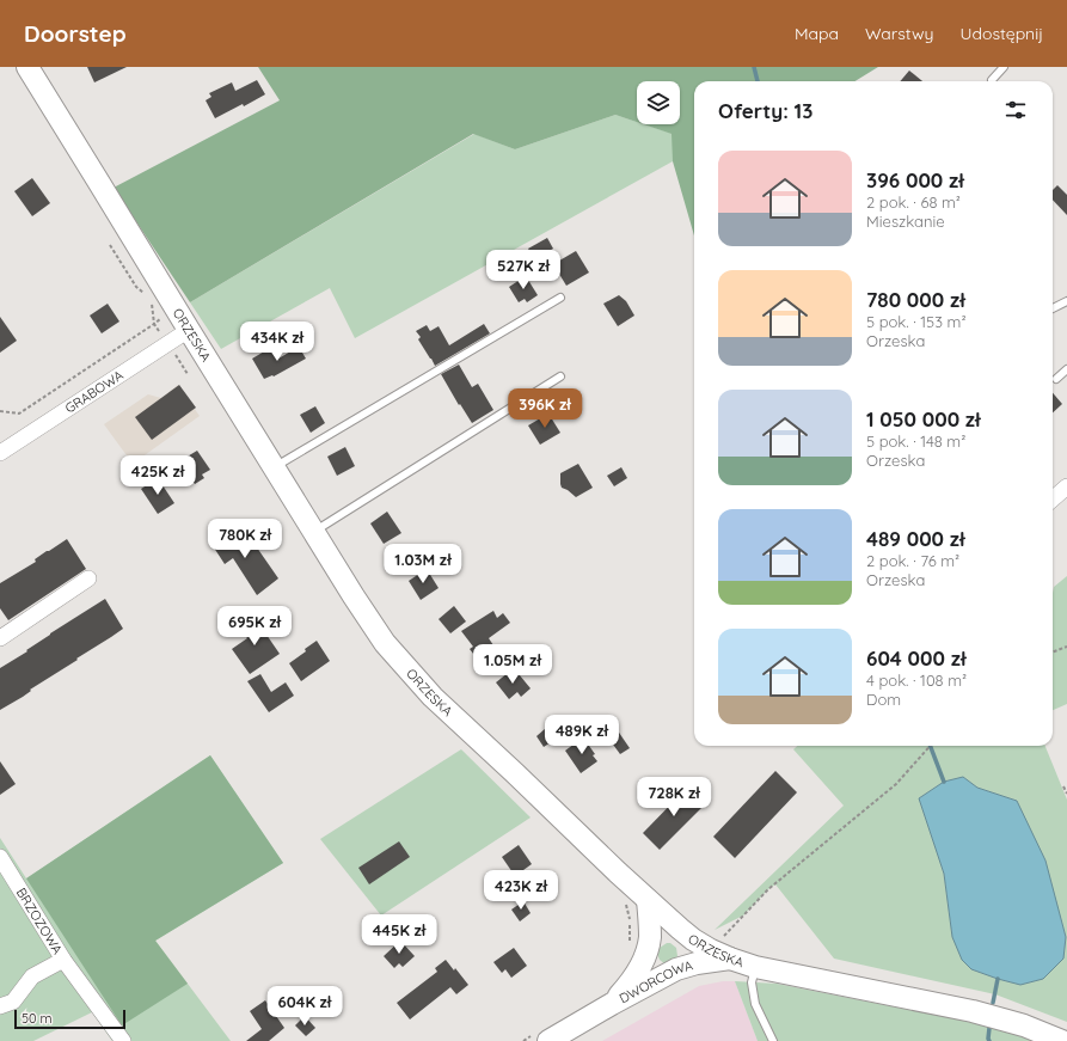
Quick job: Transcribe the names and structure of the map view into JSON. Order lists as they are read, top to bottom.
{
  "streets": {
    "street": [
      "ORZESKA",
      "GRABOWA",
      "BRZOZOWA",
      "DWORCOWA"
    ]
  },
  "crossings": [
    ["ORZESKA", "GRABOWA"],
    ["ORZESKA", "DWORCOWA"]
  ],
  "scale_bar": "50 m",
  "page": {
    "header": "Doorstep",
    "nav": ["Mapa", "Warstwy", "Udostępnij"],
    "heading": "Oferty: 13",
    "list": [
      {
        "name": "396 000 zł",
        "note": "2 pok. · 68 m² · Mieszkanie"
      },
      {
        "name": "780 000 zł",
        "note": "5 pok. · 153 m² · Orzeska"
      },
      {
        "name": "1 050 000 zł",
        "note": "5 pok. · 148 m² · Orzeska"
      },
      {
        "name": "489 000 zł",
        "note": "2 pok. · 76 m² · Orzeska"
      },
      {
        "name": "604 000 zł",
        "note": "4 pok. · 108 m² · Dom"
      }
    ],
    "price": [
      "527K zł",
      "434K zł",
      "396K zł",
      "425K zł",
      "780K zł",
      "1.03M zł",
      "695K zł",
      "1.05M zł",
      "489K zł",
      "728K zł",
      "423K zł",
      "445K zł",
      "604K zł"
    ],
    "scale": "50 m"
  }
}
